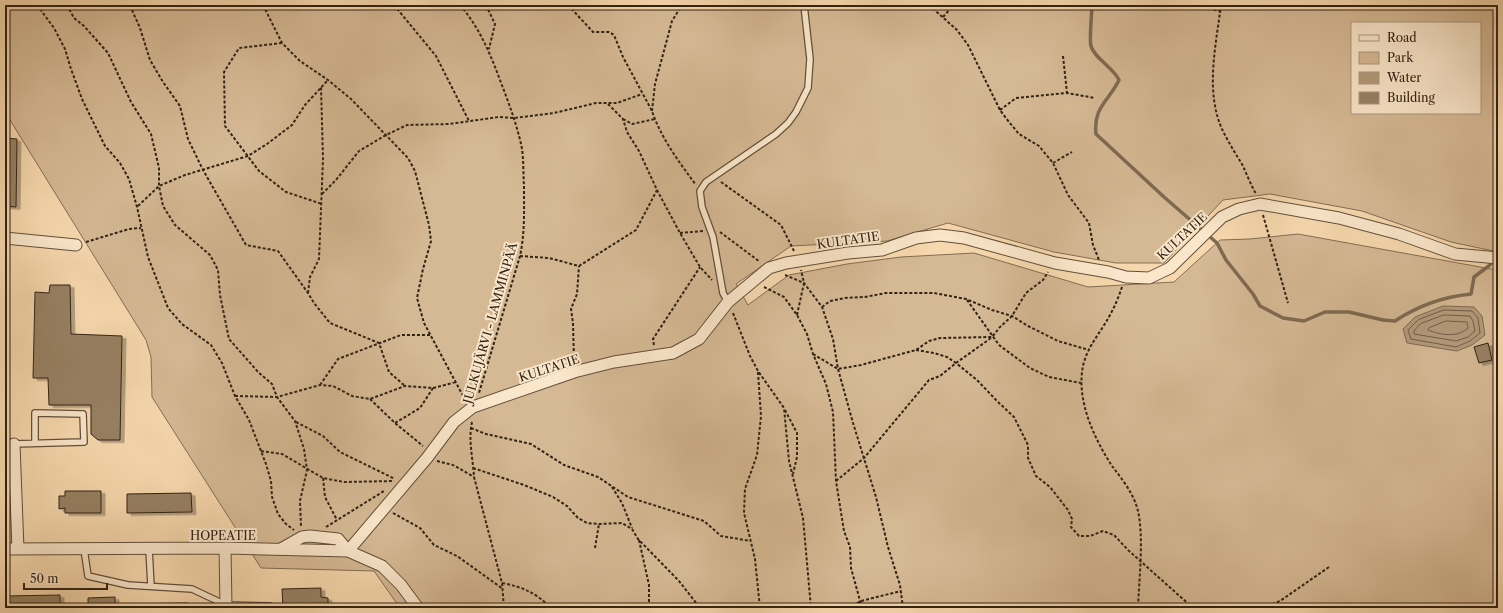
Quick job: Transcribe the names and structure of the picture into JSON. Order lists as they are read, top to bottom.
{
  "streets": {
    "street": ["KULTATIE", "HOPEATIE"],
    "path": ["JULKUJÄRVI - LAMMINPÄÄ"]
  },
  "crossings": [
    ["KULTATIE", "JULKUJÄRVI - LAMMINPÄÄ"],
    ["KULTATIE", "HOPEATIE"]
  ],
  "legend": [
    "Road",
    "Park",
    "Water",
    "Building"
  ],
  "scale_bar": "50 m"
}
